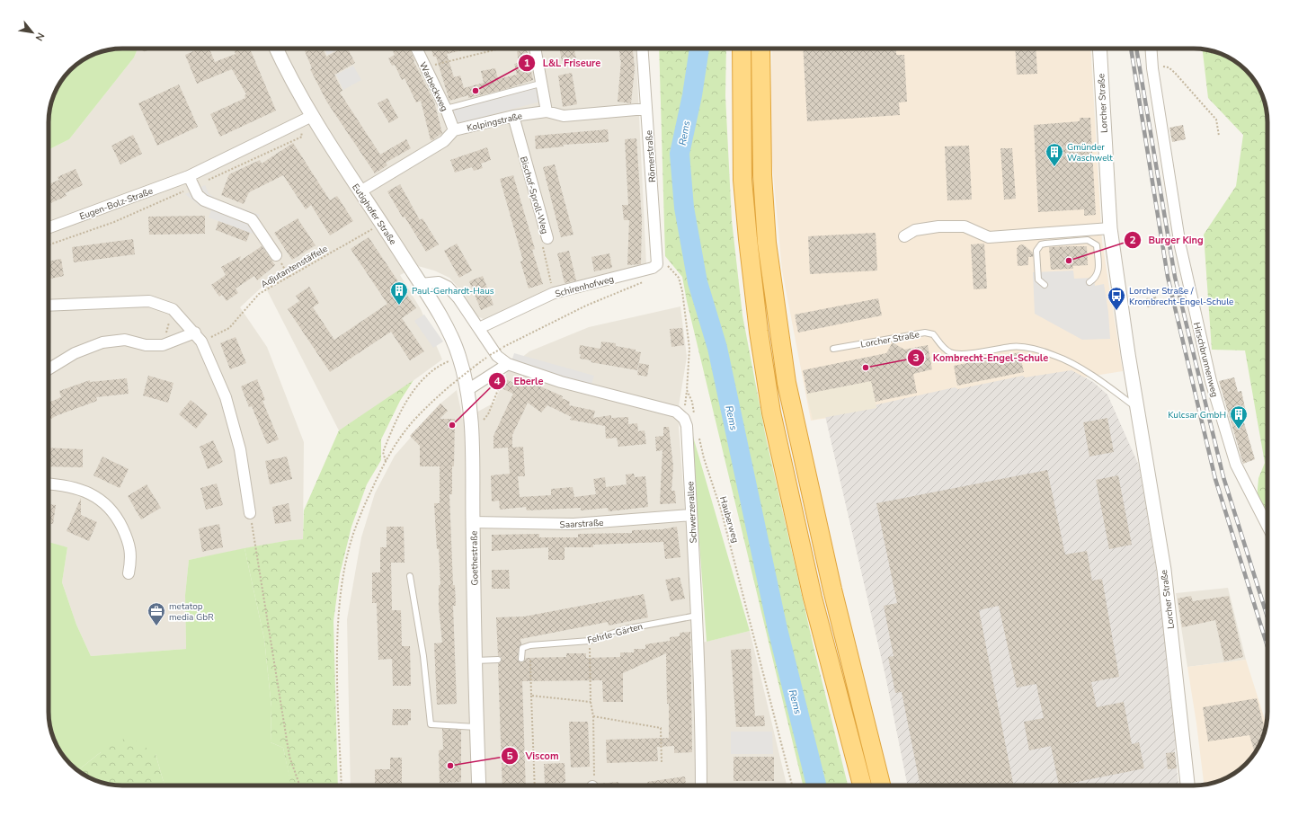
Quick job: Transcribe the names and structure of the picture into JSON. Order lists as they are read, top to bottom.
{
  "streets": {
    "street": [
      "Warbeckweg",
      "Lorcher Straße",
      "Kolpingstraße",
      "Römerstraße",
      "Bischof-Sproll-Weg",
      "Eugen-Bolz-Straße",
      "Eutighofer Straße",
      "Schirenhofweg",
      "Hirschbrunnenweg",
      "Schwerzerallee",
      "Saarstraße",
      "Goethestraße"
    ],
    "lane": ["Fehrle-Gärten"],
    "path": ["Adjutantenstäffele", "Hauberweg"]
  },
  "crossings": [
    ["Warbeckweg", "Kolpingstraße"],
    ["Kolpingstraße", "Römerstraße"],
    ["Kolpingstraße", "Bischof-Sproll-Weg"],
    ["Kolpingstraße", "Eutighofer Straße"],
    ["Römerstraße", "Schirenhofweg"],
    ["Bischof-Sproll-Weg", "Schirenhofweg"],
    ["Eugen-Bolz-Straße", "Eutighofer Straße"],
    ["Eutighofer Straße", "Adjutantenstäffele"],
    ["Eutighofer Straße", "Schwerzerallee"],
    ["Eutighofer Straße", "Goethestraße"],
    ["Schirenhofweg", "Schwerzerallee"],
    ["Schwerzerallee", "Saarstraße"],
    ["Schwerzerallee", "Fehrle-Gärten"],
    ["Saarstraße", "Goethestraße"]
  ],
  "water": ["Rems"],
  "places": {
    "other": [
      "L&L Friseure",
      "Burger King",
      "Kombrecht-Engel-Schule",
      "Eberle",
      "Viscom"
    ],
    "building": ["Gmünder Waschwelt", "Paul-Gerhardt-Haus", "Kulcsar GmbH"],
    "bus stop": ["Lorcher Straße / Krombrecht-Engel-Schule"],
    "office": ["metatop media GbR"]
  },
  "north": "bottom right"
}
